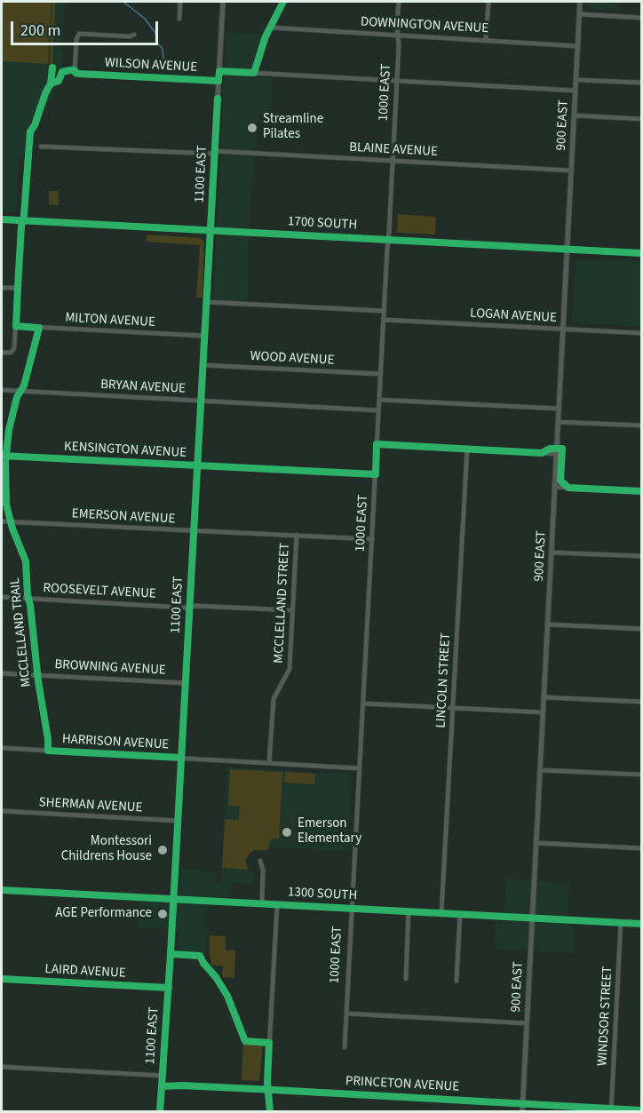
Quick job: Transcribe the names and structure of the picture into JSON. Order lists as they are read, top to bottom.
{
  "streets": {
    "street": [
      "DOWNINGTON AVENUE",
      "WILSON AVENUE",
      "1000 EAST",
      "900 EAST",
      "BLAINE AVENUE",
      "1100 EAST",
      "1700 SOUTH",
      "LOGAN AVENUE",
      "MILTON AVENUE",
      "WOOD AVENUE",
      "BRYAN AVENUE",
      "KENSINGTON AVENUE",
      "EMERSON AVENUE",
      "ROOSEVELT AVENUE",
      "MCCLELLAND STREET",
      "BROWNING AVENUE",
      "LINCOLN STREET",
      "HARRISON AVENUE",
      "SHERMAN AVENUE",
      "1300 SOUTH",
      "LAIRD AVENUE",
      "WINDSOR STREET",
      "PRINCETON AVENUE"
    ],
    "cycle path": ["MCCLELLAND TRAIL"]
  },
  "crossings": [
    ["DOWNINGTON AVENUE", "1000 EAST"],
    ["DOWNINGTON AVENUE", "900 EAST"],
    ["WILSON AVENUE", "1100 EAST"],
    ["1000 EAST", "BLAINE AVENUE"],
    ["1000 EAST", "1700 SOUTH"],
    ["1000 EAST", "LOGAN AVENUE"],
    ["1000 EAST", "WOOD AVENUE"],
    ["1000 EAST", "BRYAN AVENUE"],
    ["1000 EAST", "KENSINGTON AVENUE"],
    ["1000 EAST", "EMERSON AVENUE"],
    ["1000 EAST", "HARRISON AVENUE"],
    ["1000 EAST", "1300 SOUTH"],
    ["900 EAST", "BLAINE AVENUE"],
    ["900 EAST", "1700 SOUTH"],
    ["900 EAST", "LOGAN AVENUE"],
    ["900 EAST", "1300 SOUTH"],
    ["900 EAST", "PRINCETON AVENUE"],
    ["BLAINE AVENUE", "1100 EAST"],
    ["1100 EAST", "1700 SOUTH"],
    ["1100 EAST", "MILTON AVENUE"],
    ["1100 EAST", "WOOD AVENUE"],
    ["1100 EAST", "BRYAN AVENUE"],
    ["1100 EAST", "KENSINGTON AVENUE"],
    ["1100 EAST", "EMERSON AVENUE"],
    ["1100 EAST", "ROOSEVELT AVENUE"],
    ["1100 EAST", "BROWNING AVENUE"],
    ["1100 EAST", "HARRISON AVENUE"],
    ["1100 EAST", "SHERMAN AVENUE"],
    ["1100 EAST", "1300 SOUTH"],
    ["1100 EAST", "LAIRD AVENUE"],
    ["1100 EAST", "PRINCETON AVENUE"],
    ["EMERSON AVENUE", "MCCLELLAND STREET"],
    ["ROOSEVELT AVENUE", "MCCLELLAND STREET"],
    ["MCCLELLAND STREET", "HARRISON AVENUE"],
    ["LINCOLN STREET", "1300 SOUTH"],
    ["1300 SOUTH", "WINDSOR STREET"],
    ["WINDSOR STREET", "PRINCETON AVENUE"]
  ],
  "places": [
    "Streamline Pilates",
    "Emerson Elementary",
    "Montessori Childrens House",
    "AGE Performance"
  ],
  "scale_bar": "200 m"
}
